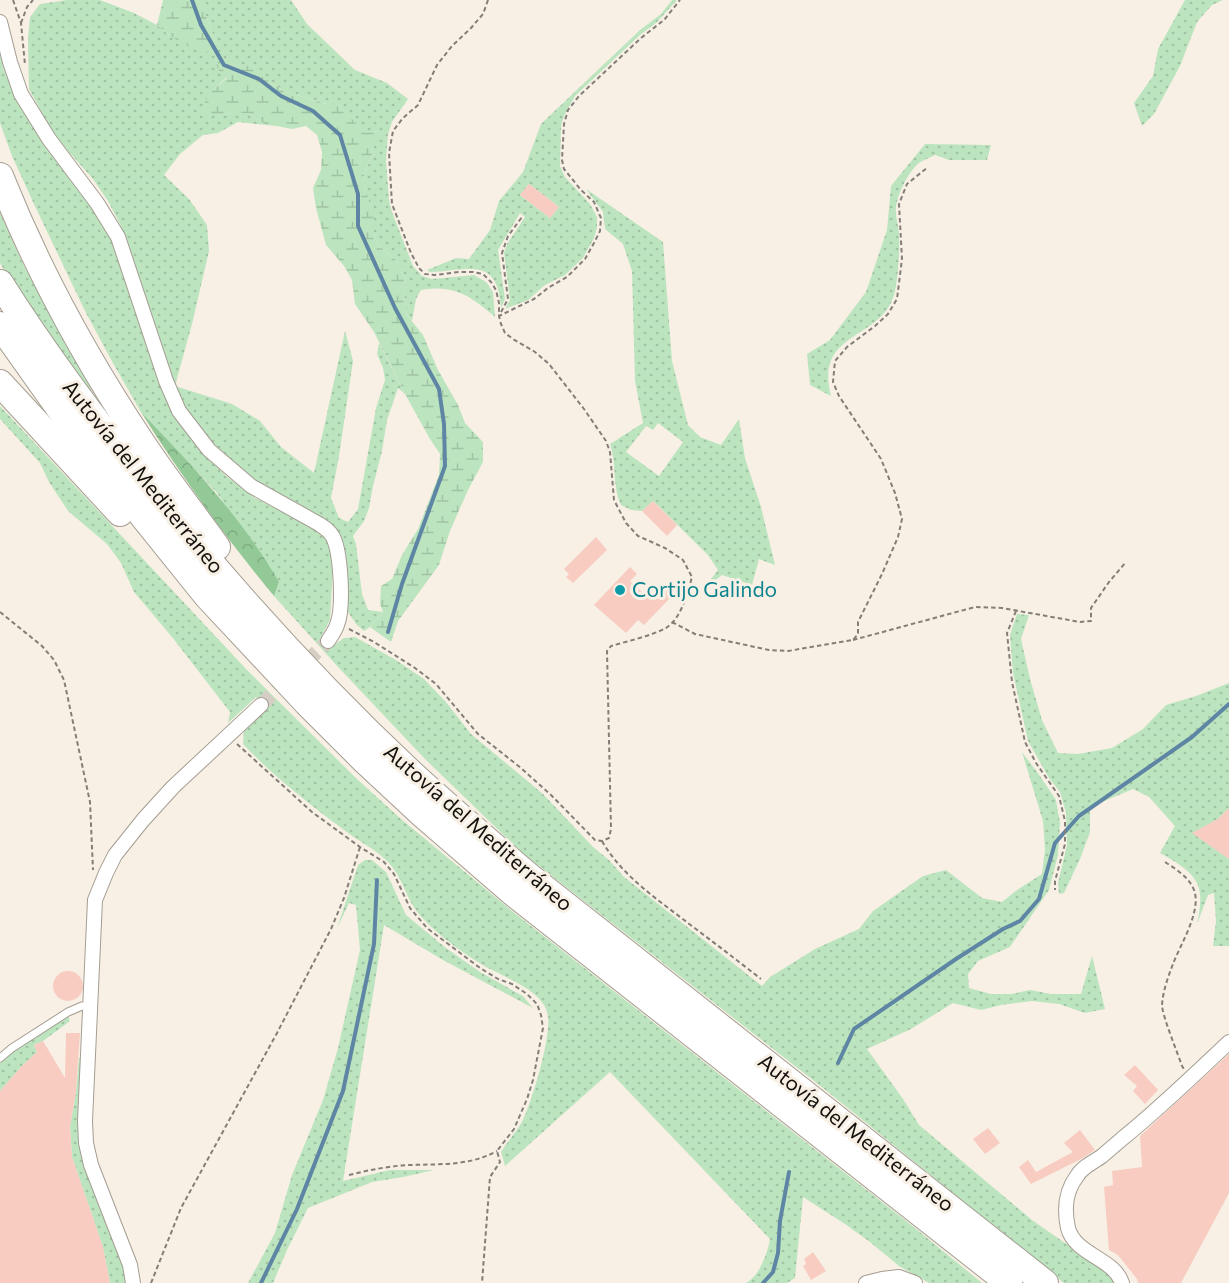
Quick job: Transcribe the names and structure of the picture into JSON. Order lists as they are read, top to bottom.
{
  "streets": {
    "highway": ["Autovía del Mediterráneo"]
  },
  "places": ["Cortijo Galindo"]
}
